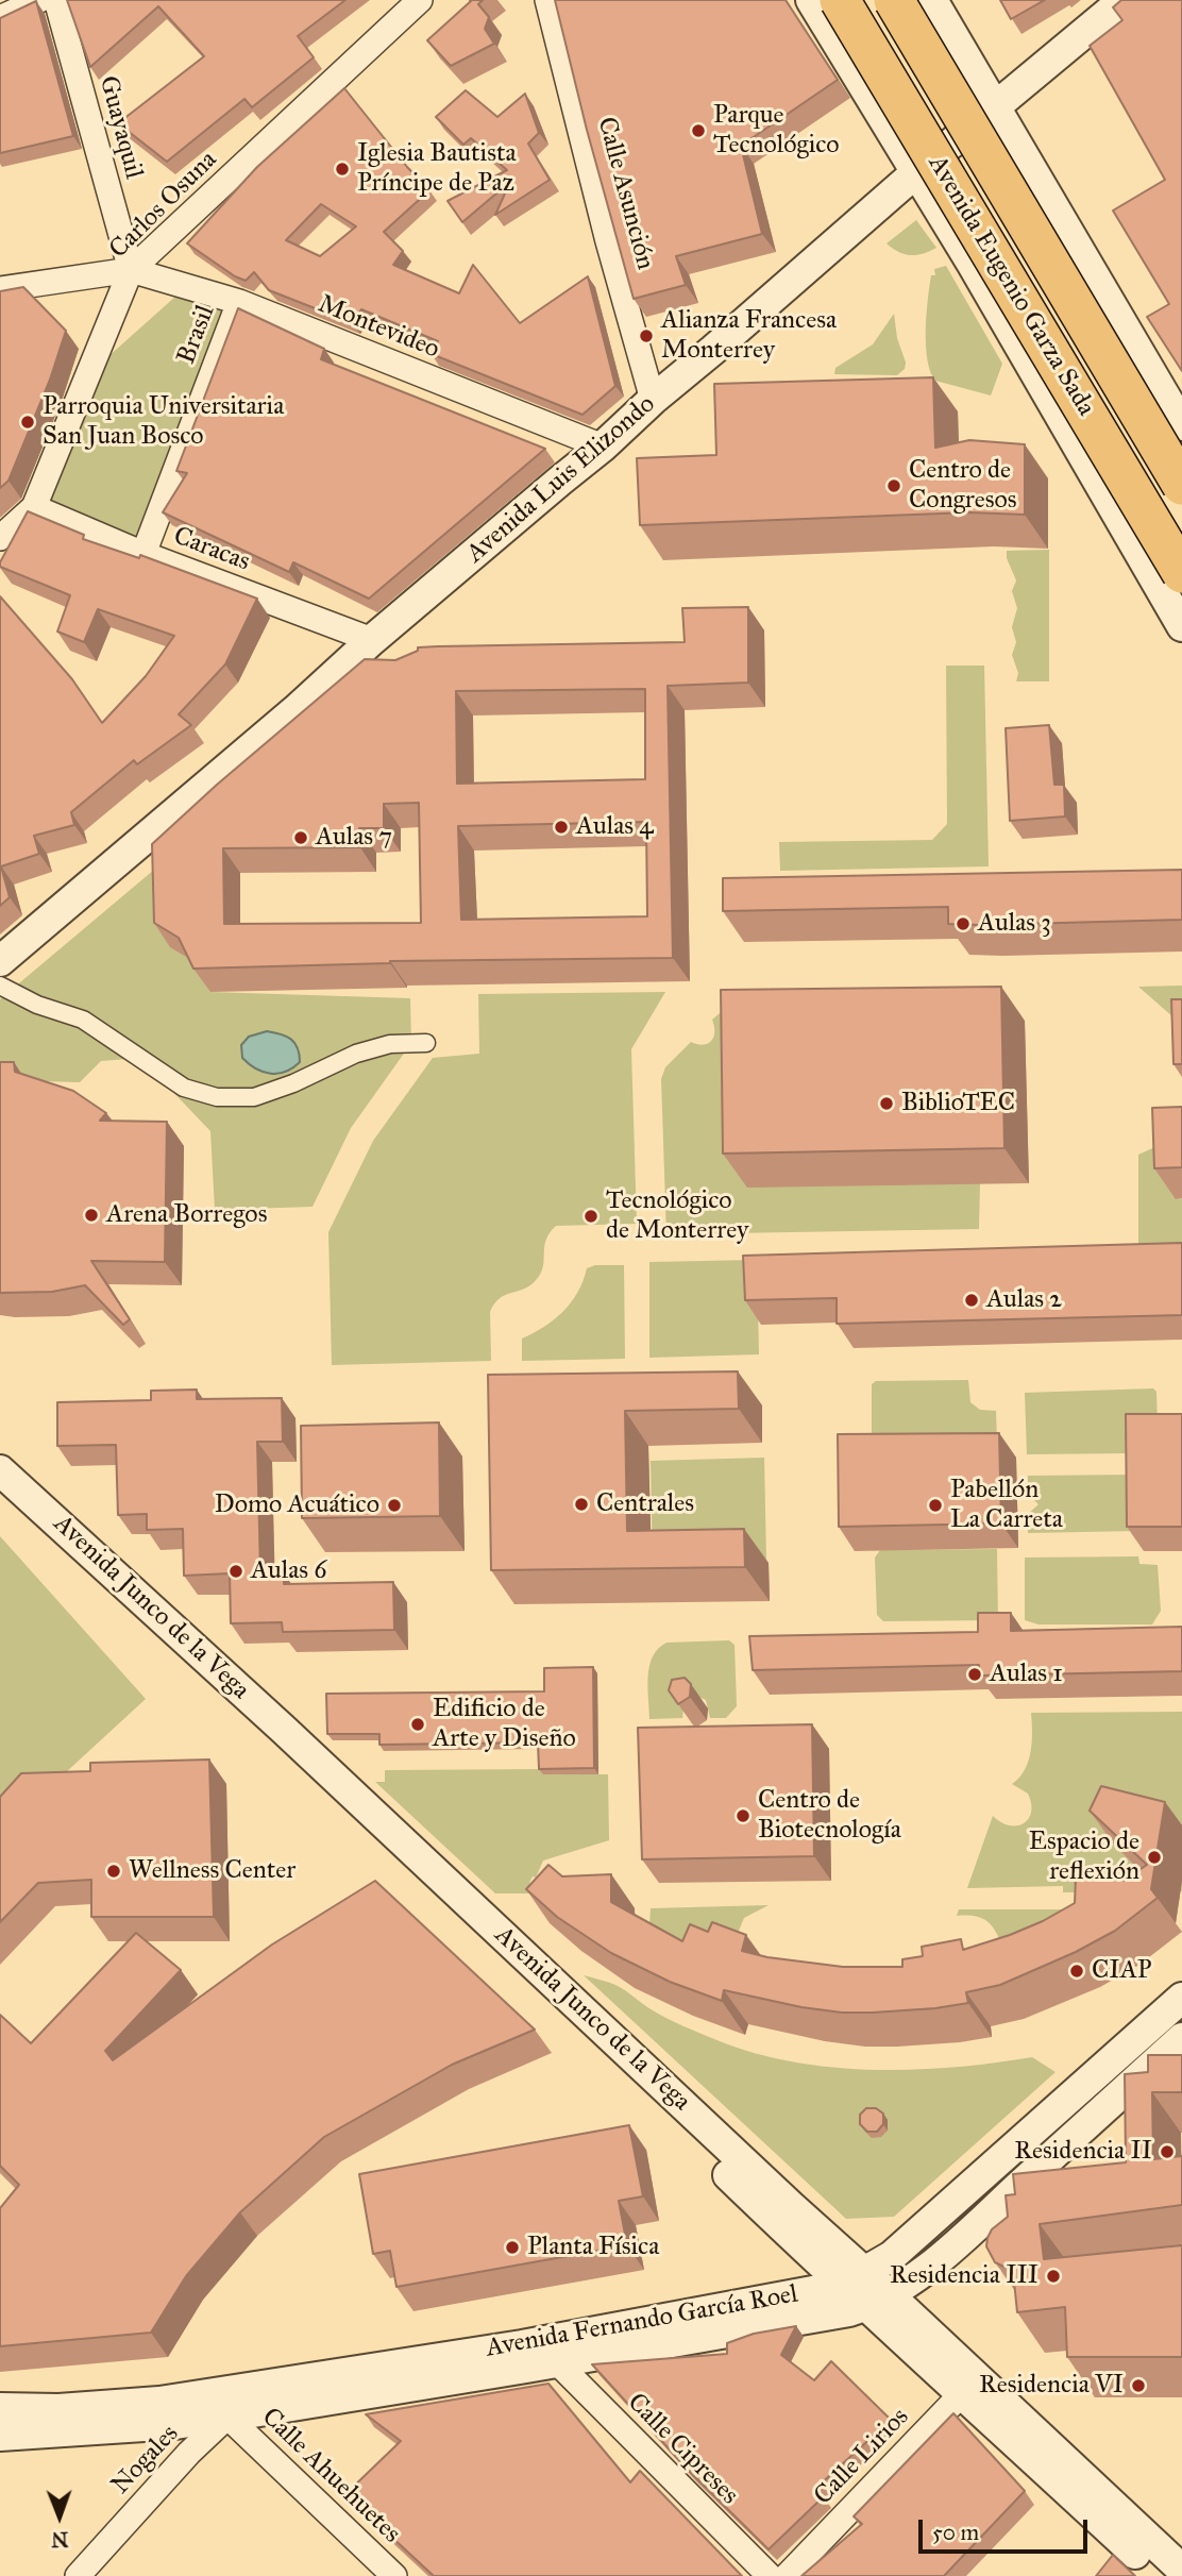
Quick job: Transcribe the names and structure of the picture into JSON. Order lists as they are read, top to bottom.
{
  "streets": {
    "highway": ["Avenida Eugenio Garza Sada"],
    "street": [
      "Guayaquil",
      "Calle Asunción",
      "Carlos Osuna",
      "Montevideo",
      "Brasil",
      "Avenida Luis Elizondo",
      "Caracas",
      "Avenida Junco de la Vega",
      "Avenida Fernando García Roel",
      "Calle Cipreses",
      "Calle Lirios",
      "Nogales",
      "Calle Ahuehuetes"
    ]
  },
  "crossings": [
    ["Guayaquil", "Carlos Osuna"],
    ["Guayaquil", "Montevideo"],
    ["Calle Asunción", "Avenida Luis Elizondo"],
    ["Carlos Osuna", "Montevideo"],
    ["Carlos Osuna", "Caracas"],
    ["Montevideo", "Brasil"],
    ["Montevideo", "Avenida Luis Elizondo"],
    ["Brasil", "Caracas"],
    ["Avenida Luis Elizondo", "Caracas"],
    ["Avenida Junco de la Vega", "Avenida Fernando García Roel"],
    ["Avenida Junco de la Vega", "Calle Lirios"],
    ["Avenida Fernando García Roel", "Calle Cipreses"],
    ["Avenida Fernando García Roel", "Nogales"],
    ["Avenida Fernando García Roel", "Calle Ahuehuetes"],
    ["Nogales", "Calle Ahuehuetes"]
  ],
  "places": [
    "Parque Tecnológico",
    "Iglesia Bautista Príncipe de Paz",
    "Alianza Francesa Monterrey",
    "Parroquia Universitaria San Juan Bosco",
    "Centro de Congresos",
    "Aulas 4",
    "Aulas 7",
    "Aulas 3",
    "BiblioTEC",
    "Arena Borregos",
    "Tecnológico de Monterrey",
    "Aulas 2",
    "Centrales",
    "Domo Acuático",
    "Pabellón La Carreta",
    "Aulas 6",
    "Aulas 1",
    "Edificio de Arte y Diseño",
    "Centro de Biotecnología",
    "Espacio de reflexión",
    "Wellness Center",
    "CIAP",
    "Residencia II",
    "Planta Física",
    "Residencia III",
    "Residencia VI"
  ],
  "scale_bar": "50 m",
  "north": "bottom"
}
